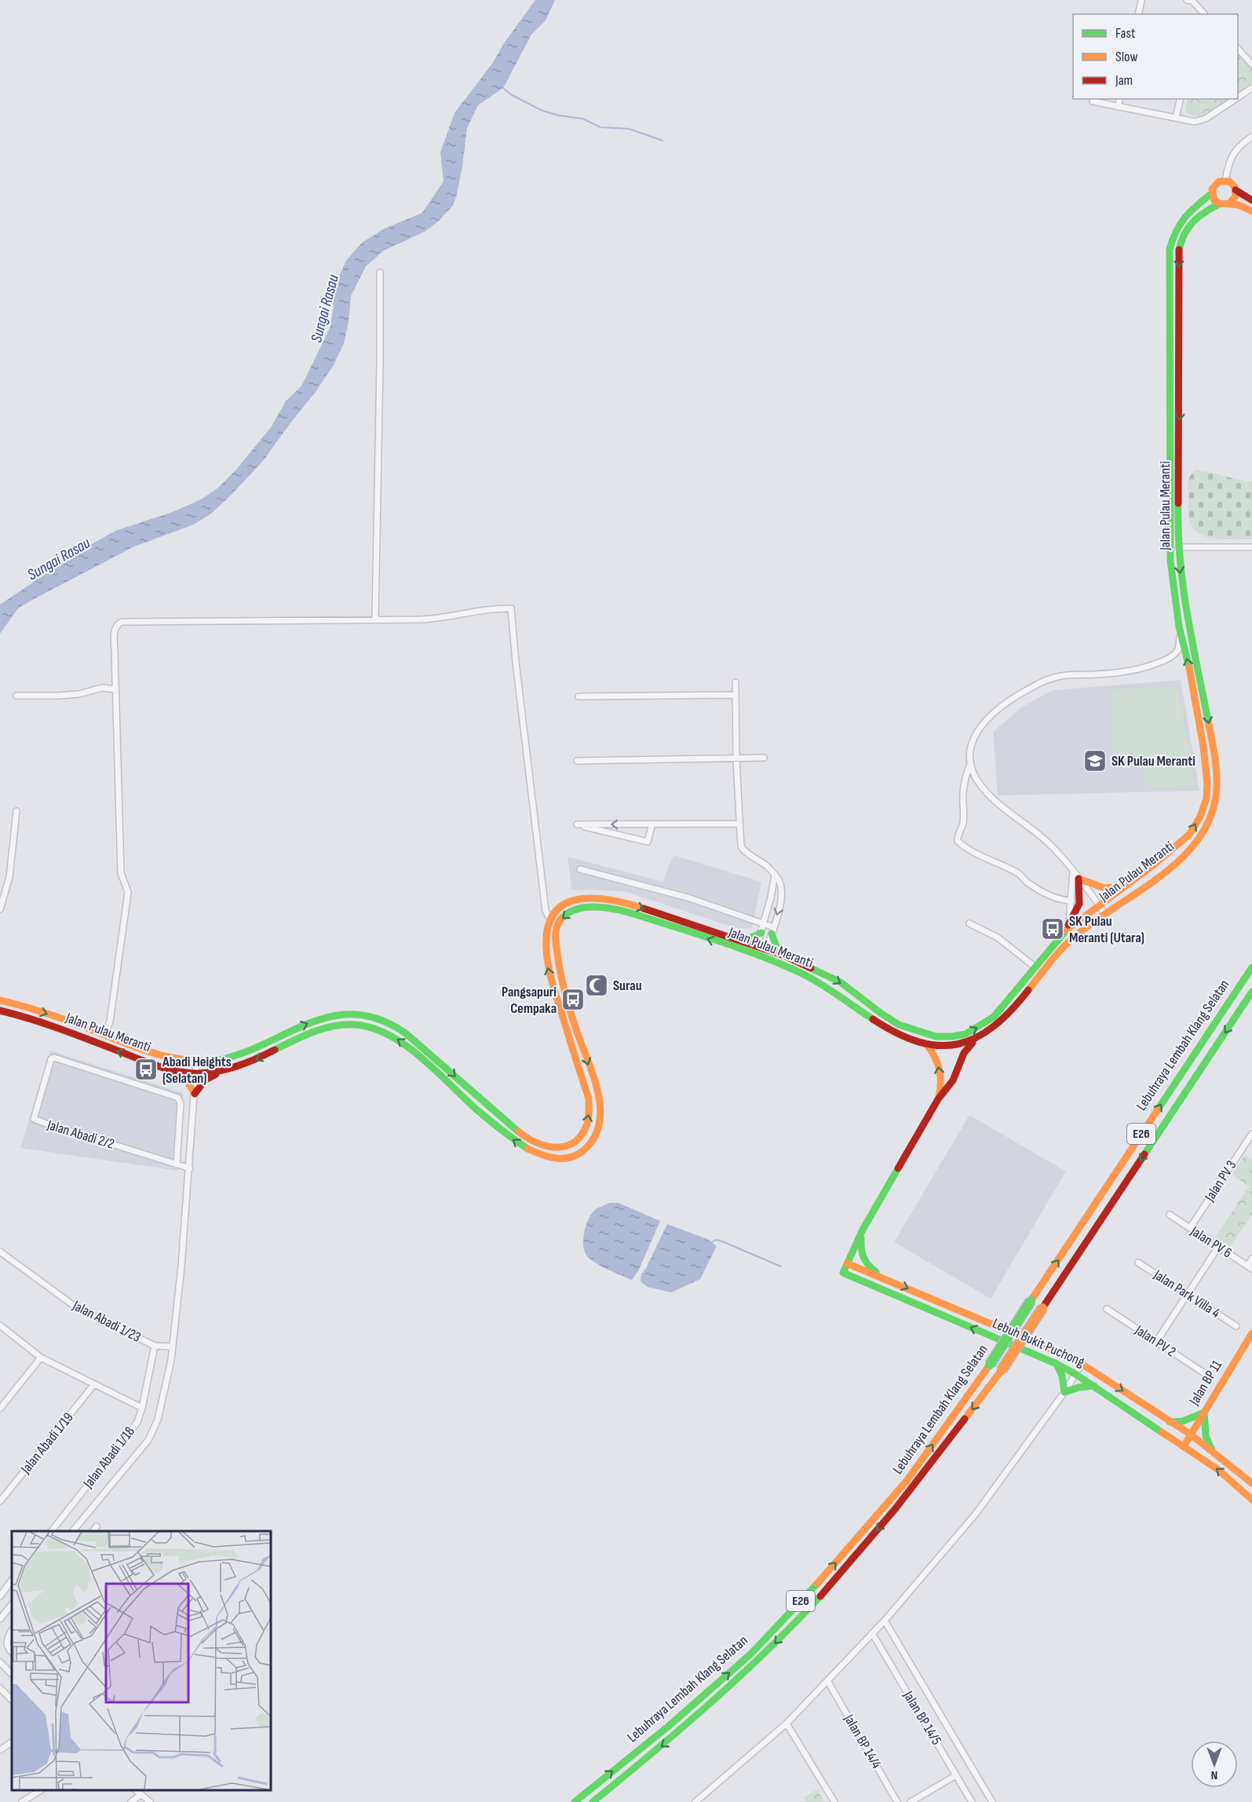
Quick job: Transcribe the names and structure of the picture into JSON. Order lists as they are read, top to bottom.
{
  "streets": {
    "main road": [
      "Jalan Pulau Meranti",
      "Lebuhraya Lembah Klang Selatan",
      "E26",
      "Lebuh Bukit Puchong",
      "Jalan BP 11"
    ],
    "street": [
      "Jalan Abadi 2/2",
      "Jalan PV 3",
      "Jalan PV 6",
      "Jalan Park Villa 4",
      "Jalan Abadi 1/23",
      "Jalan PV 2",
      "Jalan Abadi 1/19",
      "Jalan Abadi 1/18",
      "Jalan BP 14/5",
      "Jalan BP 14/4"
    ]
  },
  "crossings": [
    ["Jalan PV 3", "Jalan PV 6"],
    ["Jalan Abadi 1/23", "Jalan Abadi 1/18"],
    ["Lebuh Bukit Puchong", "Jalan BP 11"]
  ],
  "water": ["Sungai Rasau"],
  "places": {
    "school or university": ["SK Pulau Meranti"],
    "bus stop": ["SK Pulau Meranti (Utara)", "Pangsapuri Cempaka", "Abadi Heights (Selatan)"],
    "mosque": ["Surau"]
  },
  "legend": ["Fast", "Slow", "Jam"],
  "north": "bottom"
}
